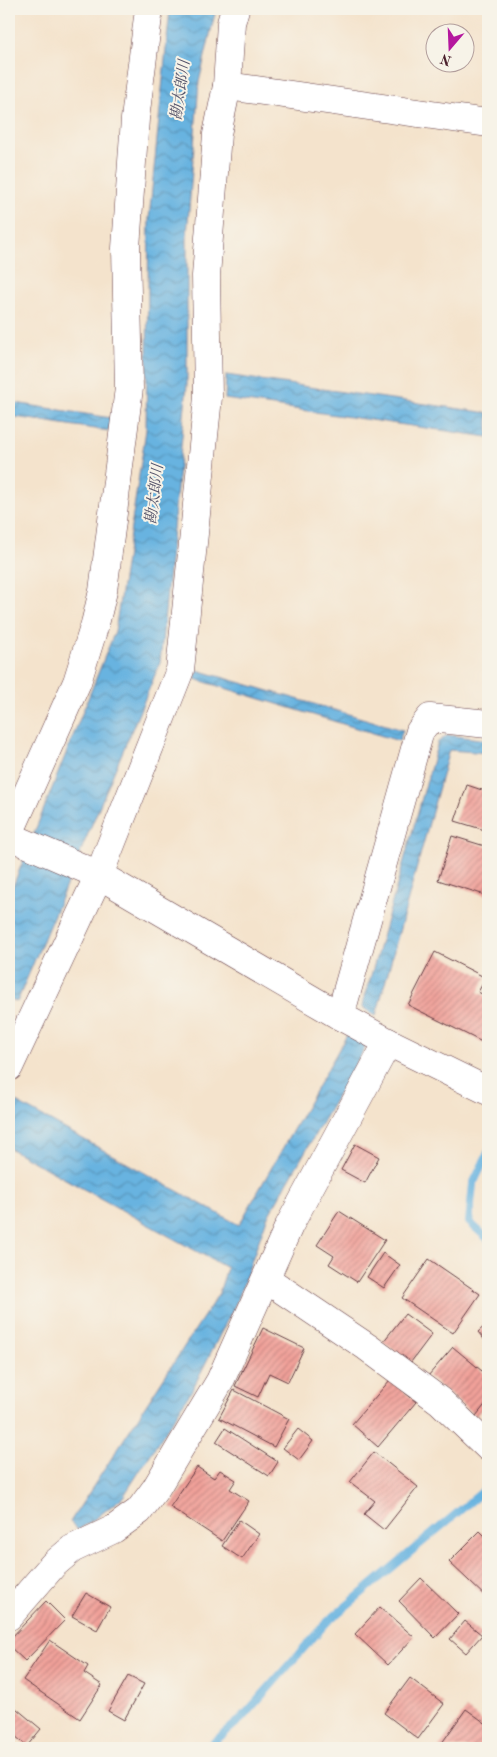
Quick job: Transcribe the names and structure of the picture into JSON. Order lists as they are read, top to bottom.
{
  "water": ["勘太郎川"],
  "north": "bottom"
}
